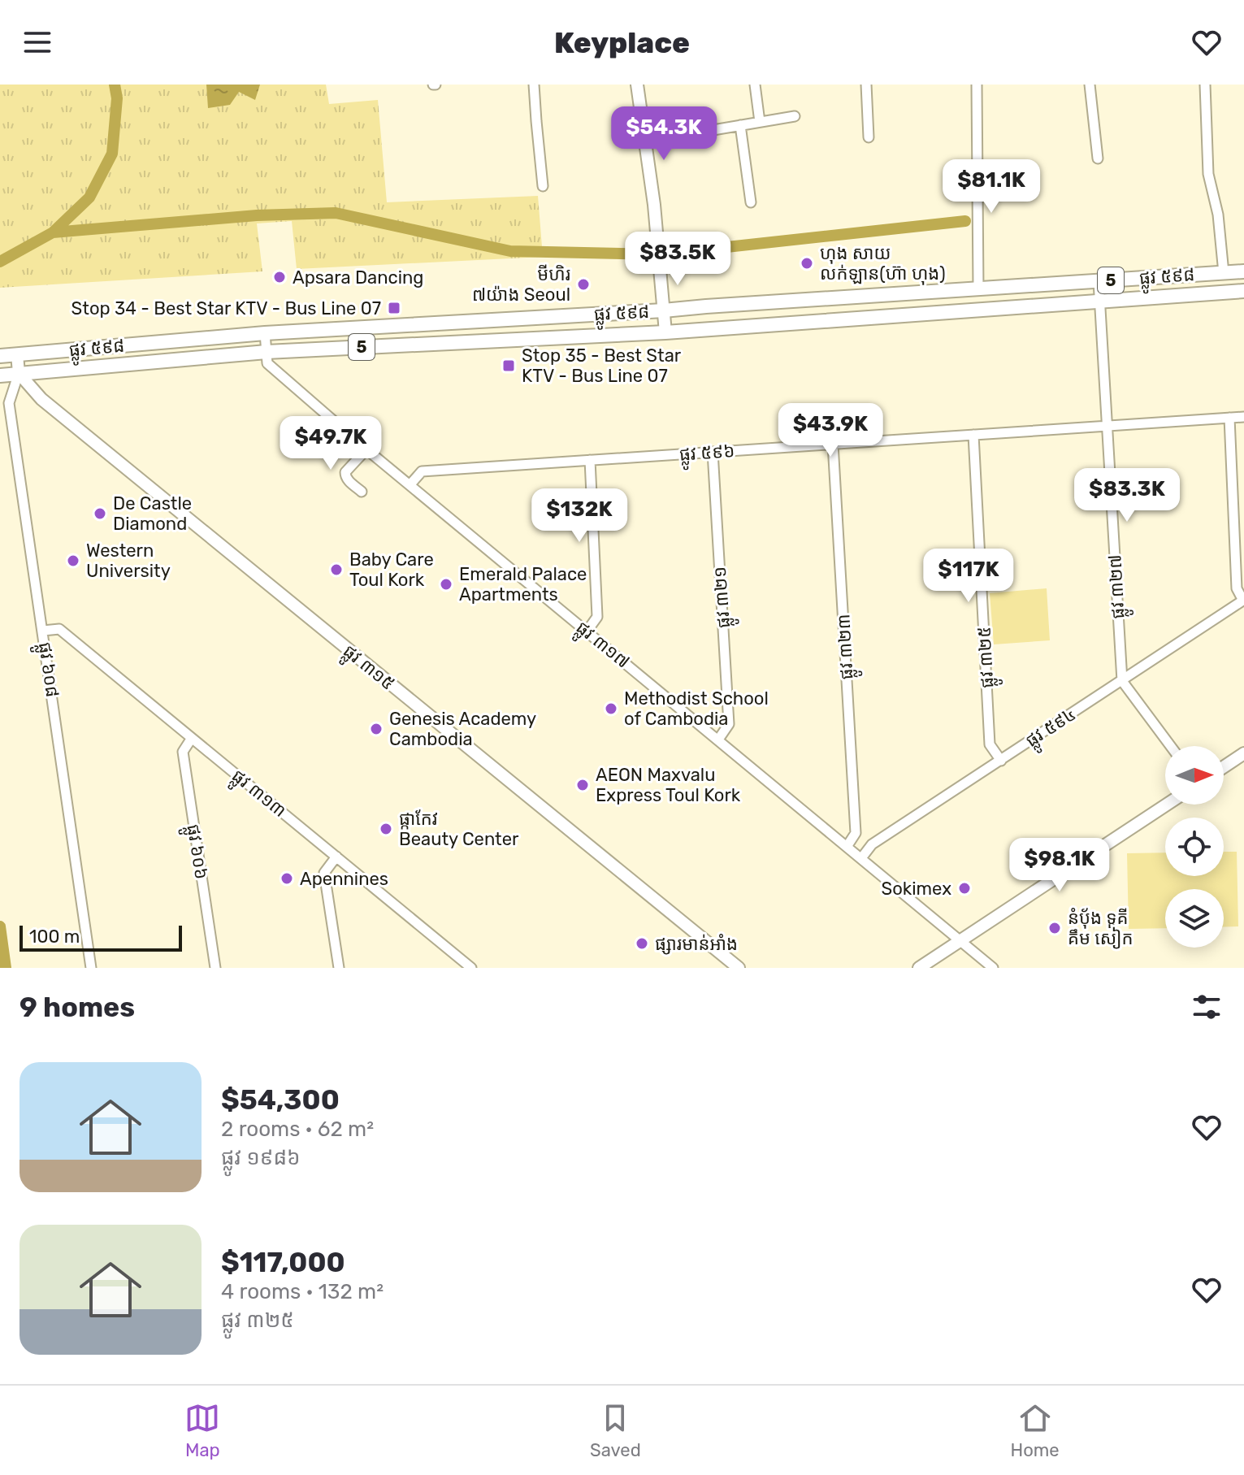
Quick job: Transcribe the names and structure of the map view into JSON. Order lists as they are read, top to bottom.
{
  "streets": {
    "main road": ["ផ្លូវ ៥៩៨", "5"],
    "street": [
      "ផ្លូវ ៥៩៦",
      "ផ្លូវ ៣២៧",
      "ផ្លូវ ៣២១",
      "ផ្លូវ ៣១៧",
      "ផ្លូវ ៣២៣",
      "ផ្លូវ ៣២៥",
      "ផ្លូវ ៣១៥",
      "ផ្លូវ ៦០៨",
      "ផ្លូវ ៥៩៤",
      "ផ្លូវ ៣១៣",
      "ផ្លូវ ៦០៦"
    ]
  },
  "crossings": [
    ["ផ្លូវ ៥៩៨", "ផ្លូវ ៣២៧"],
    ["ផ្លូវ ៥៩៨", "ផ្លូវ ៣១៧"],
    ["ផ្លូវ ៥៩៨", "ផ្លូវ ៣១៥"],
    ["ផ្លូវ ៥៩៨", "ផ្លូវ ៦០៨"],
    ["ផ្លូវ ៥៩៦", "ផ្លូវ ៣២៧"],
    ["ផ្លូវ ៥៩៦", "ផ្លូវ ៣២១"],
    ["ផ្លូវ ៥៩៦", "ផ្លូវ ៣១៧"],
    ["ផ្លូវ ៥៩៦", "ផ្លូវ ៣២៣"],
    ["ផ្លូវ ៥៩៦", "ផ្លូវ ៣២៥"],
    ["ផ្លូវ ៣២៧", "ផ្លូវ ៥៩៤"],
    ["ផ្លូវ ៣២១", "ផ្លូវ ៣១៧"],
    ["ផ្លូវ ៣១៧", "ផ្លូវ ៣២៣"],
    ["ផ្លូវ ៣១៧", "ផ្លូវ ៥៩៤"],
    ["ផ្លូវ ៣២៥", "ផ្លូវ ៥៩៤"],
    ["ផ្លូវ ៣១៥", "ផ្លូវ ៦០៨"],
    ["ផ្លូវ ៦០៨", "ផ្លូវ ៣១៣"],
    ["ផ្លូវ ៣១៣", "ផ្លូវ ៦០៦"]
  ],
  "places": {
    "other": [
      "ហុង សាយ លក់ឡាន(ហ៊ា ហុង)",
      "Apsara Dancing",
      "មីហិរ ៧យ៉ាង Seoul",
      "De Castle Diamond",
      "Western University",
      "Baby Care Toul Kork",
      "Emerald Palace Apartments",
      "Methodist School of Cambodia",
      "Genesis Academy Cambodia",
      "AEON Maxvalu Express Toul Kork",
      "ផ្កាកែវ Beauty Center",
      "Apennines",
      "Sokimex",
      "នំប៉័ង ទួគី គឹម សៀក",
      "ផ្សារមាន់អាំង"
    ],
    "transit": ["Stop 34 - Best Star KTV - Bus Line 07", "Stop 35 - Best Star KTV - Bus Line 07"]
  },
  "scale_bar": "100 m",
  "north": "right",
  "page": {
    "header": "Keyplace",
    "price": [
      "$54.3K",
      "$81.1K",
      "$83.5K",
      "$43.9K",
      "$49.7K",
      "$83.3K",
      "$132K",
      "$117K",
      "$98.1K"
    ],
    "scale": "100 m",
    "heading": "9 homes",
    "list": [
      {
        "name": "$54,300",
        "note": "2 rooms · 62 m² · ផ្លូវ ១៩៨៦"
      },
      {
        "name": "$117,000",
        "note": "4 rooms · 132 m² · ផ្លូវ ៣២៥"
      }
    ],
    "tabs": ["Map", "Saved", "Home"]
  }
}
